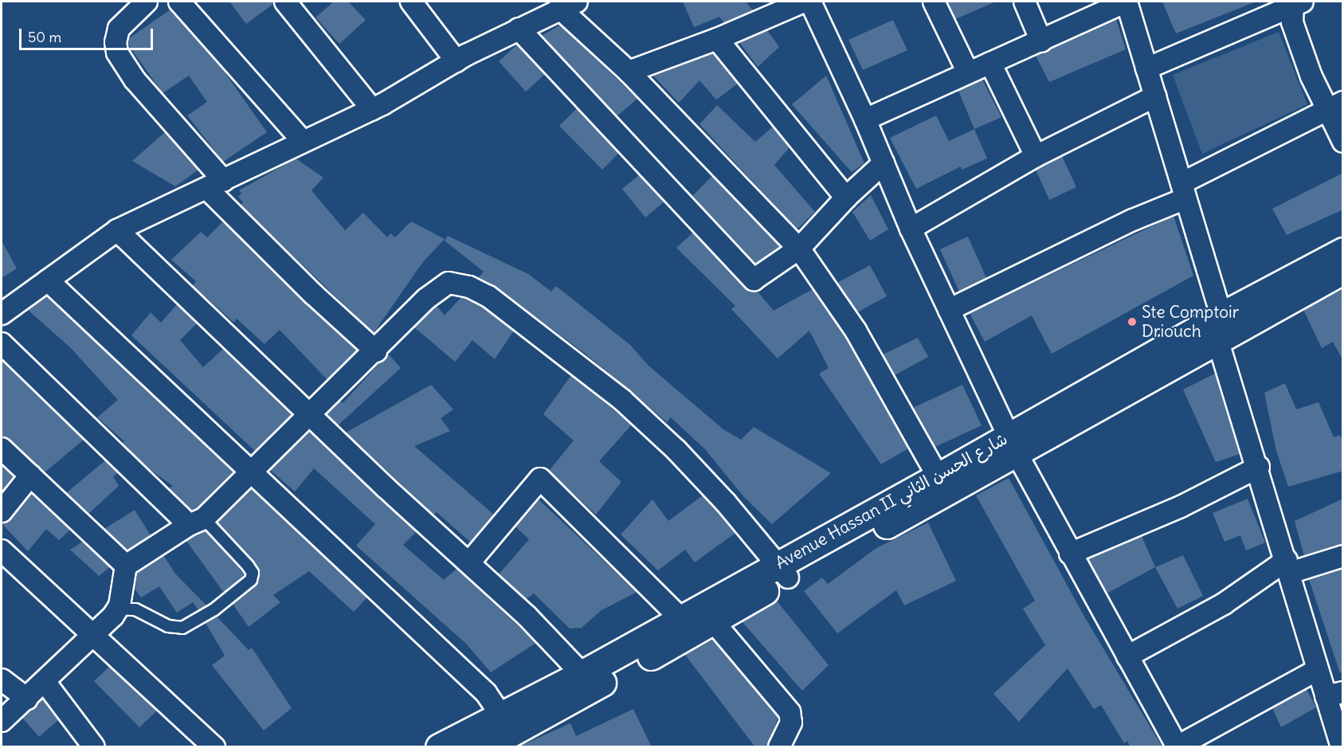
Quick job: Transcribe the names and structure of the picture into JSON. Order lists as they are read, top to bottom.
{
  "streets": {
    "main road": ["Avenue Hassan II شارع الحسن الثاني"]
  },
  "places": ["Ste Comptoir Driouch"],
  "scale_bar": "50 m"
}
